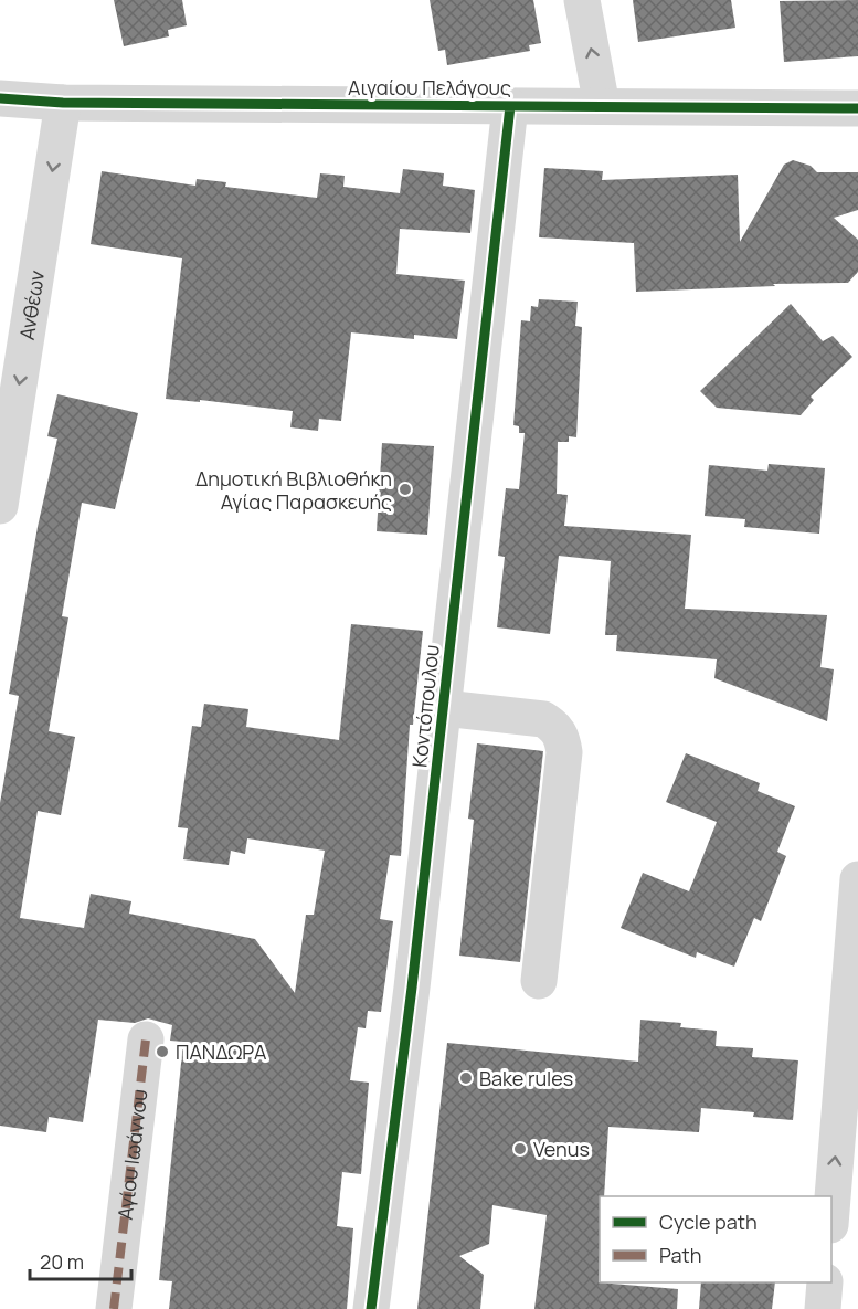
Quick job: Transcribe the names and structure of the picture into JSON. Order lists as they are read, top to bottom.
{
  "streets": {
    "street": [
      "Αιγαίου Πελάγους",
      "Ανθέων",
      "Κοντόπουλου",
      "Αγίου Ιωάννου"
    ]
  },
  "crossings": [
    ["Αιγαίου Πελάγους", "Ανθέων"],
    ["Αιγαίου Πελάγους", "Κοντόπουλου"]
  ],
  "one_way": ["Ανθέων"],
  "places": [
    "Δημοτική Βιβλιοθήκη Αγίας Παρασκευής",
    "ΠΑΝΔΩΡΑ",
    "Bake rules",
    "Venus"
  ],
  "legend": ["Cycle path", "Path"],
  "scale_bar": "20 m"
}
